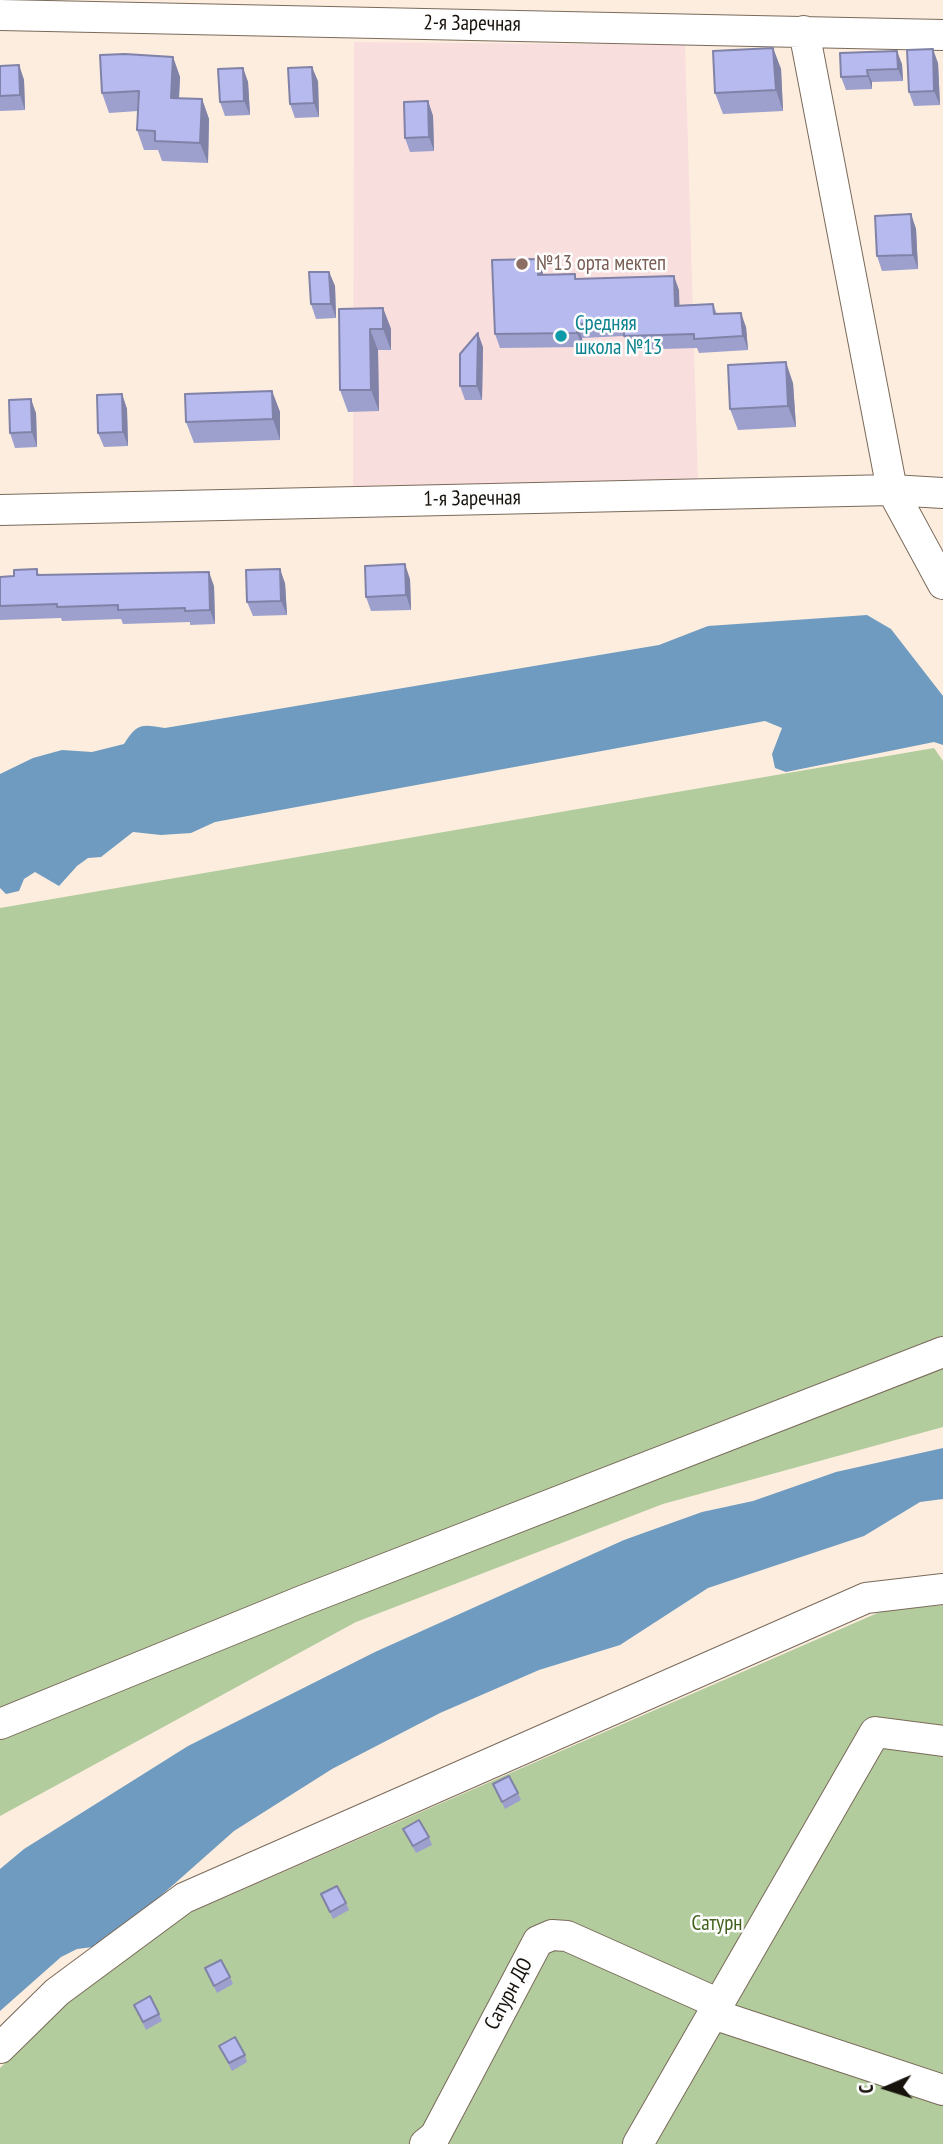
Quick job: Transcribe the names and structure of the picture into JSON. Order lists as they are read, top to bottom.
{
  "streets": {
    "street": ["2-я Заречная", "1-я Заречная", "Сатурн ДО"]
  },
  "parks": ["Сатурн"],
  "places": ["№13 орта мектеп", "Средняя школа №13"],
  "north": "left"
}
